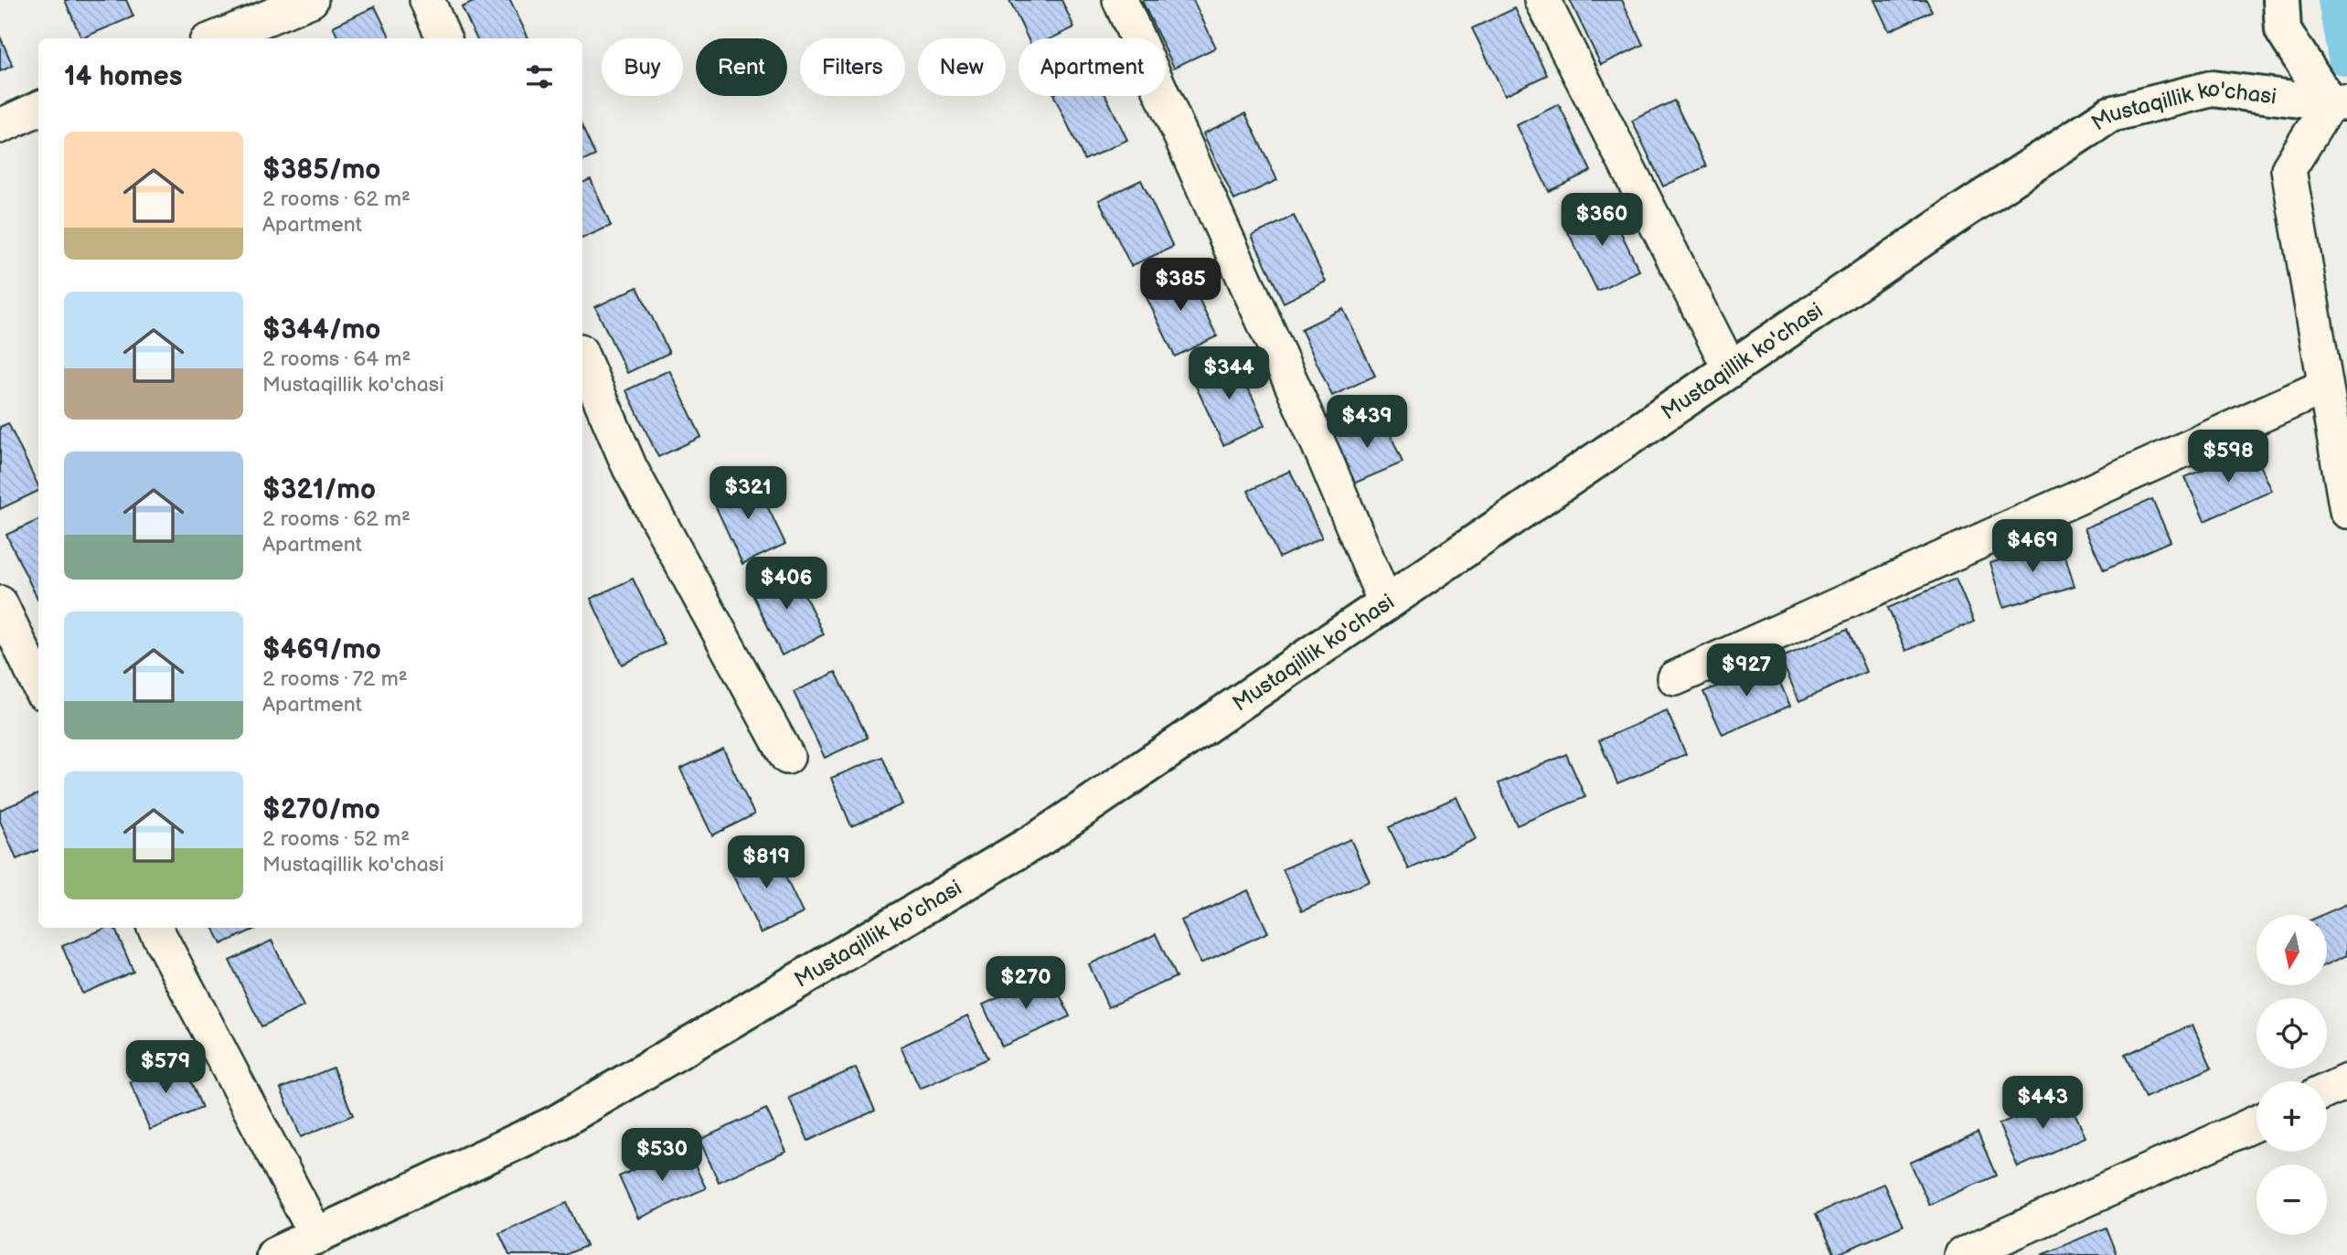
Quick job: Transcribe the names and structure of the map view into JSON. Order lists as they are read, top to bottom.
{
  "streets": {
    "street": ["Mustaqillik ko'chasi"]
  },
  "north": "bottom",
  "page": {
    "chip": [
      "Buy",
      "Rent",
      "Filters",
      "New",
      "Apartment"
    ],
    "heading": "14 homes",
    "list": [
      {
        "name": "$385/mo",
        "note": "2 rooms · 62 m² · Apartment"
      },
      {
        "name": "$344/mo",
        "note": "2 rooms · 64 m² · Mustaqillik ko'chasi"
      },
      {
        "name": "$321/mo",
        "note": "2 rooms · 62 m² · Apartment"
      },
      {
        "name": "$469/mo",
        "note": "2 rooms · 72 m² · Apartment"
      },
      {
        "name": "$270/mo",
        "note": "2 rooms · 52 m² · Mustaqillik ko'chasi"
      }
    ],
    "price": [
      "$360",
      "$385",
      "$344",
      "$439",
      "$598",
      "$321",
      "$469",
      "$406",
      "$927",
      "$819",
      "$270",
      "$579",
      "$443",
      "$530"
    ],
    "map_buttons": ["+", "−"]
  }
}
